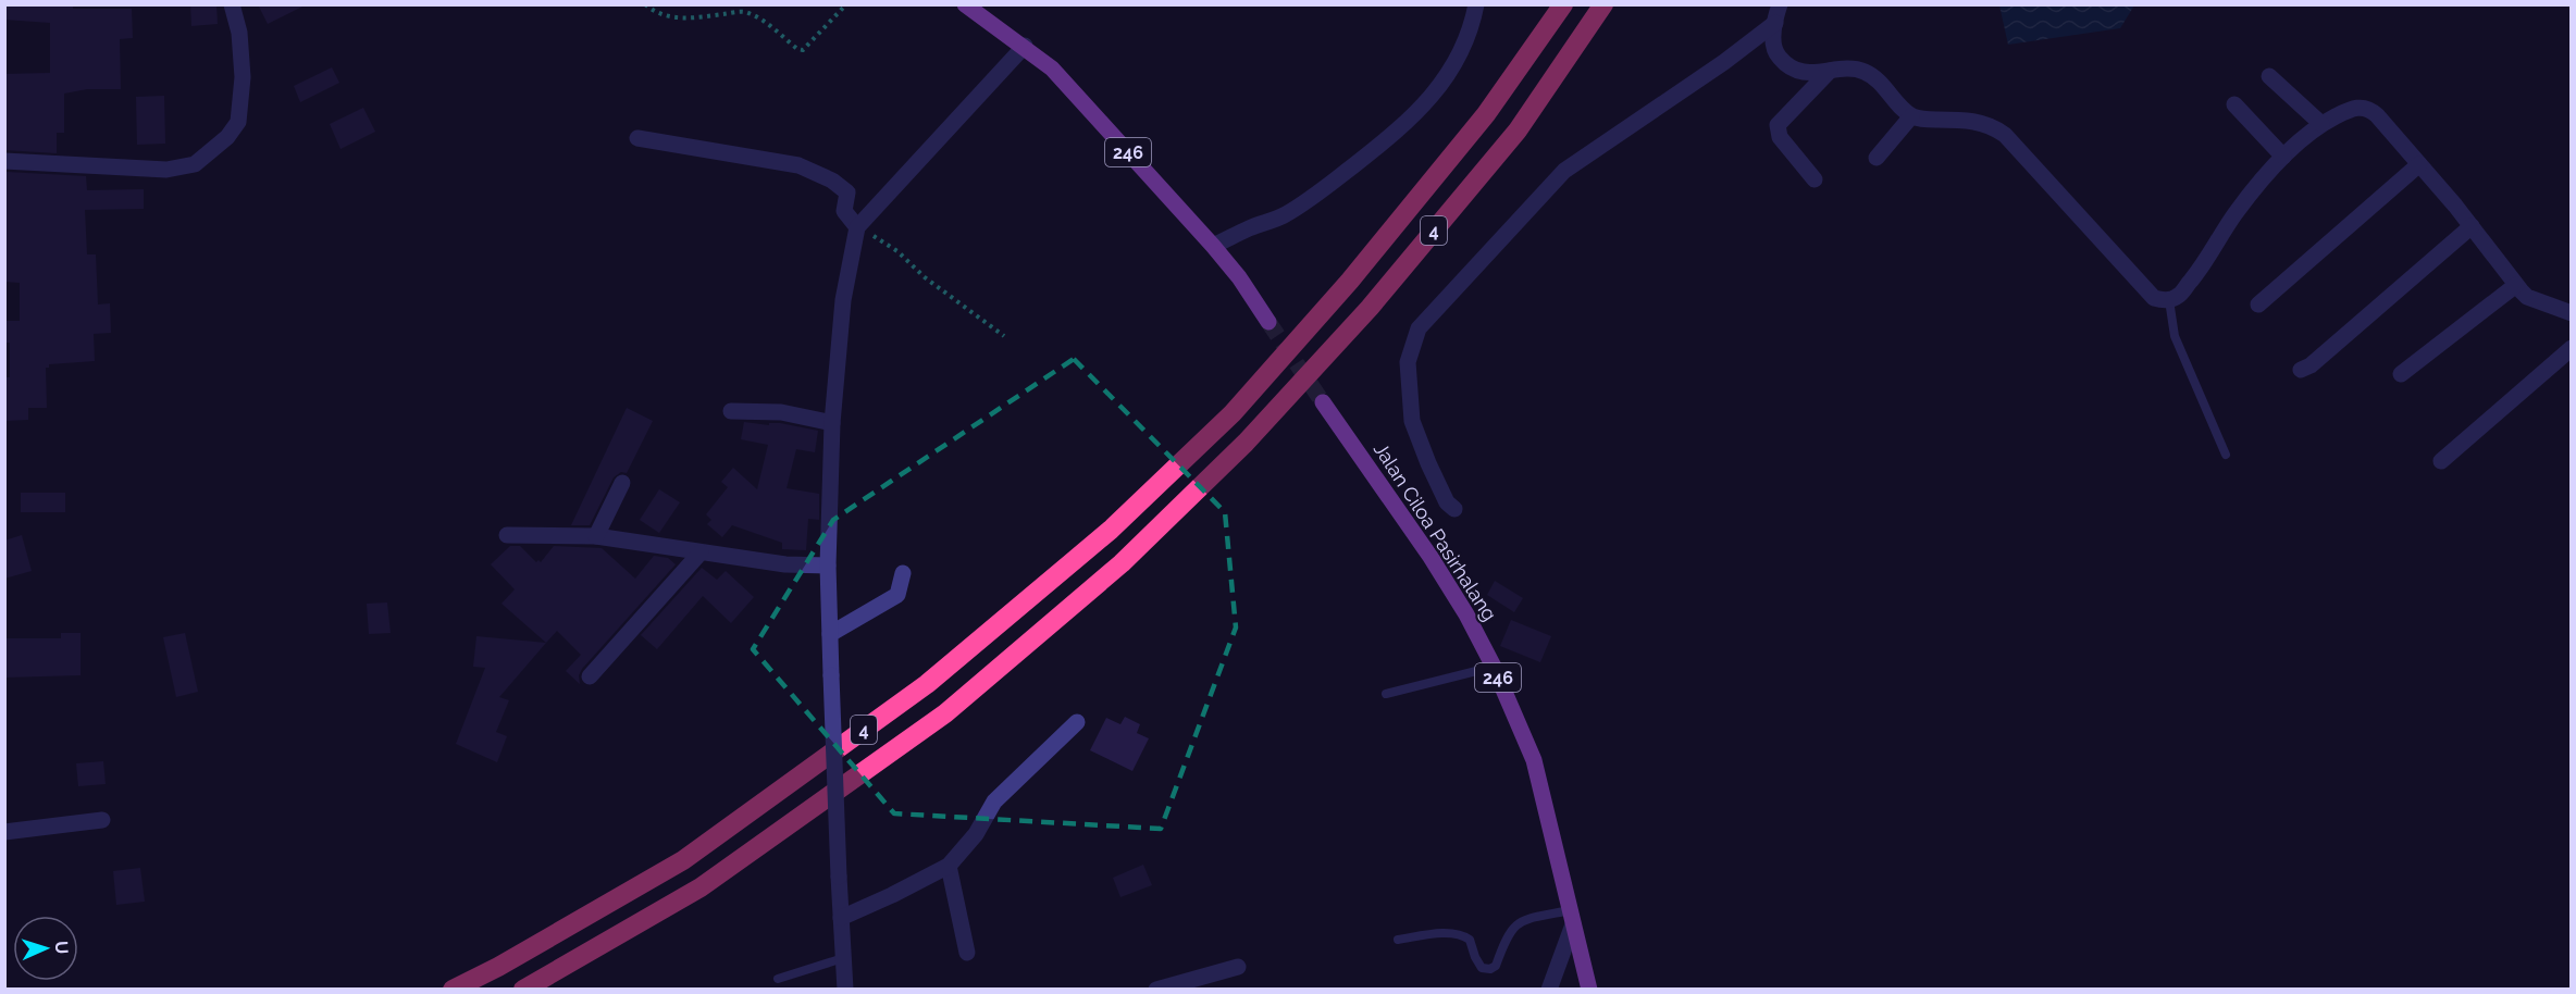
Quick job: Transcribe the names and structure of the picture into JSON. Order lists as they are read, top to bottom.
{
  "streets": {
    "highway": ["4"],
    "main road": ["246", "Jalan Ciloa Pasirhalang"]
  },
  "north": "right"
}
